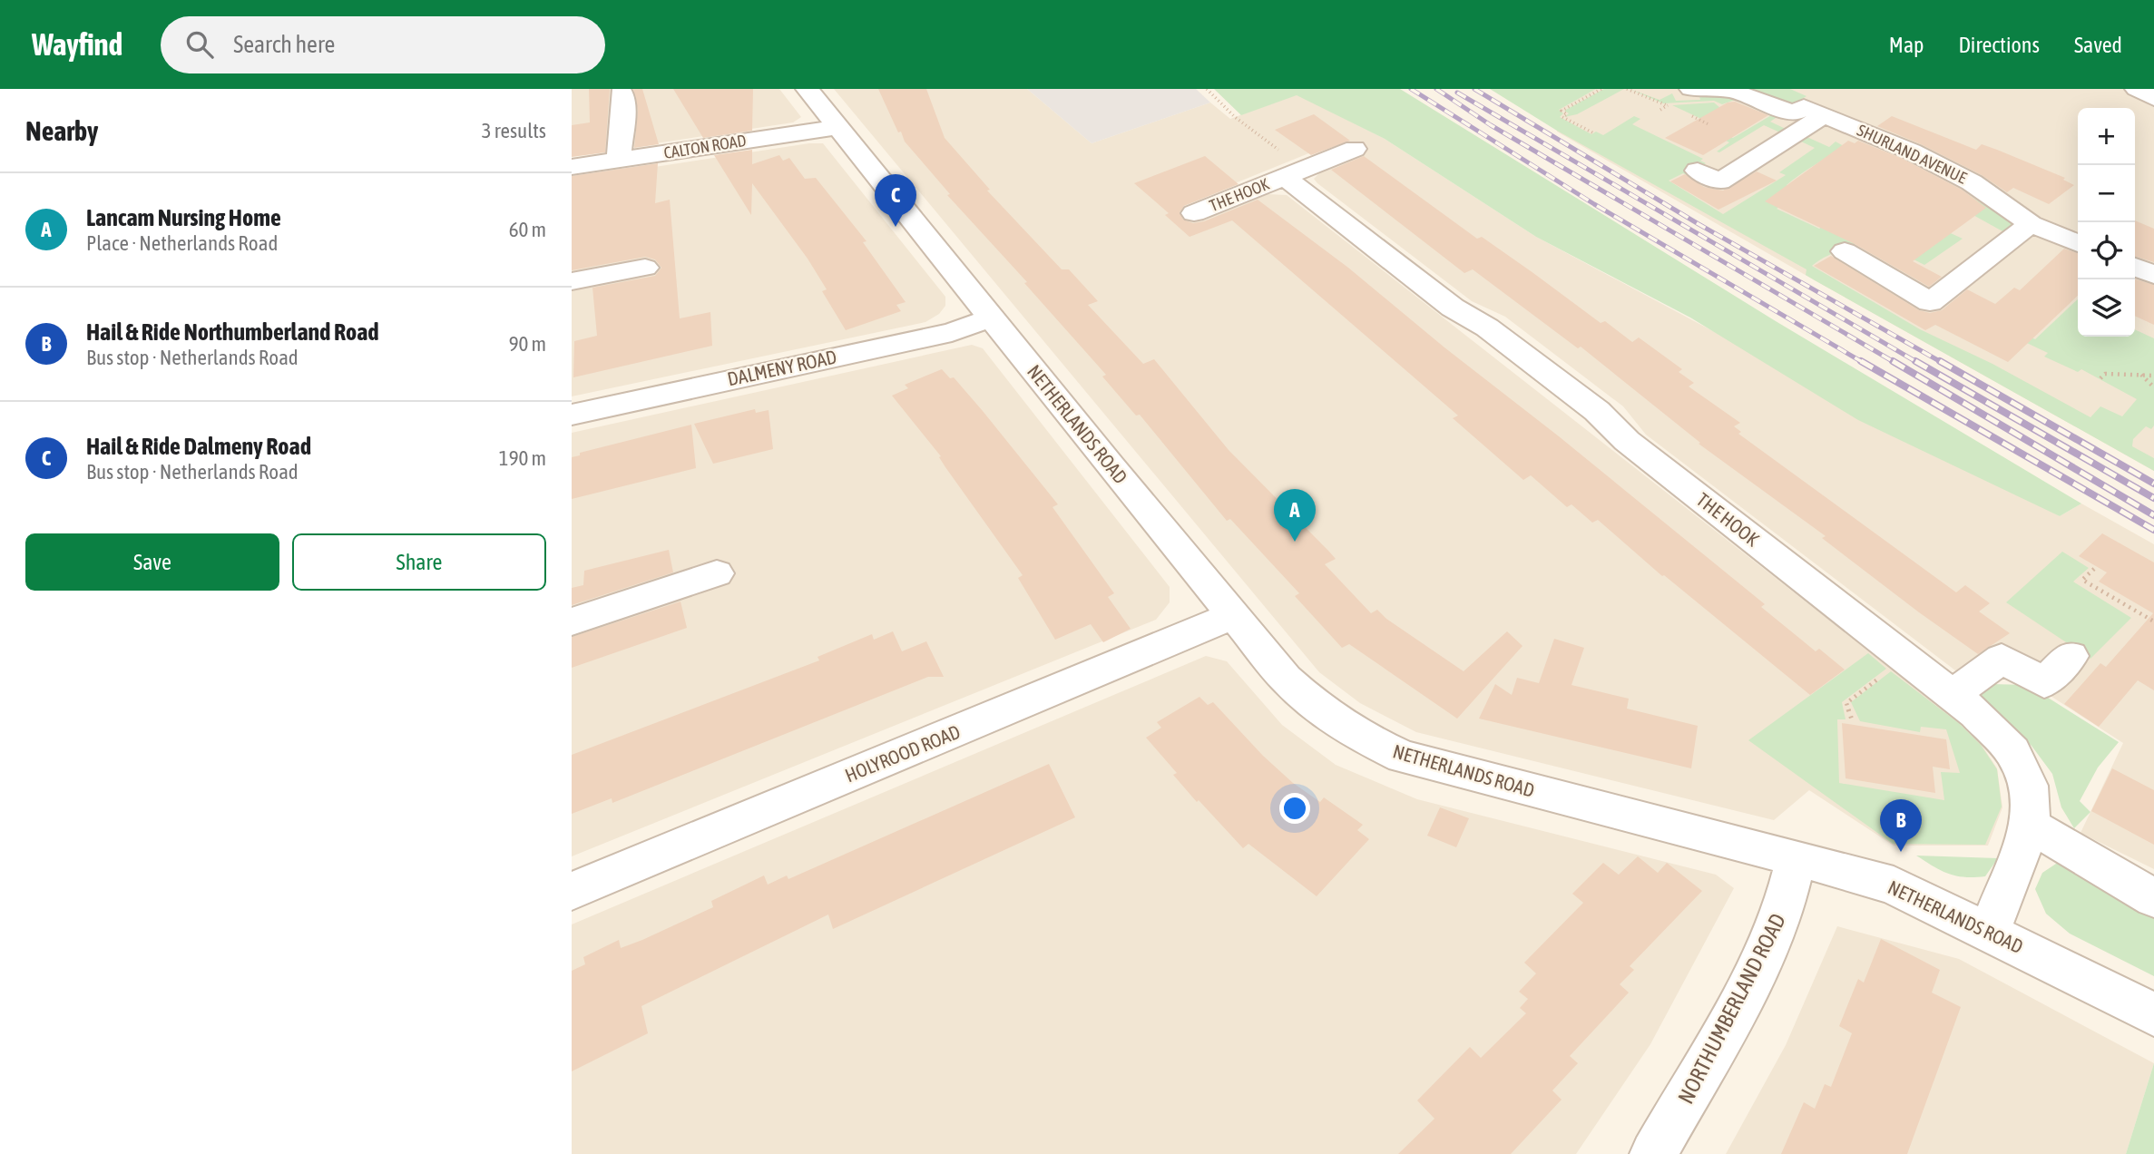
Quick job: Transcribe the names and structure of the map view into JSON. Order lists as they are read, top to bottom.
{
  "streets": {
    "street": [
      "CALTON ROAD",
      "SHURLAND AVENUE",
      "THE HOOK",
      "DALMENY ROAD",
      "NETHERLANDS ROAD",
      "HOLYROOD ROAD",
      "NORTHUMBERLAND ROAD"
    ]
  },
  "crossings": [
    ["CALTON ROAD", "NETHERLANDS ROAD"],
    ["THE HOOK", "NETHERLANDS ROAD"],
    ["DALMENY ROAD", "NETHERLANDS ROAD"],
    ["NETHERLANDS ROAD", "HOLYROOD ROAD"],
    ["NETHERLANDS ROAD", "NORTHUMBERLAND ROAD"]
  ],
  "page": {
    "header": "Wayfind",
    "search": "Search here",
    "nav": ["Map", "Directions", "Saved"],
    "heading": ["Nearby", "3 results"],
    "map_buttons": ["+", "−"],
    "list": [
      {
        "mark": "A",
        "name": "Lancam Nursing Home",
        "note": "Place · Netherlands Road",
        "value": "60 m"
      },
      {
        "mark": "B",
        "name": "Hail & Ride Northumberland Road",
        "note": "Bus stop · Netherlands Road",
        "value": "90 m"
      },
      {
        "mark": "C",
        "name": "Hail & Ride Dalmeny Road",
        "note": "Bus stop · Netherlands Road",
        "value": "190 m"
      }
    ],
    "pins": ["C", "A", "B"],
    "buttons": ["Save", "Share"]
  }
}
